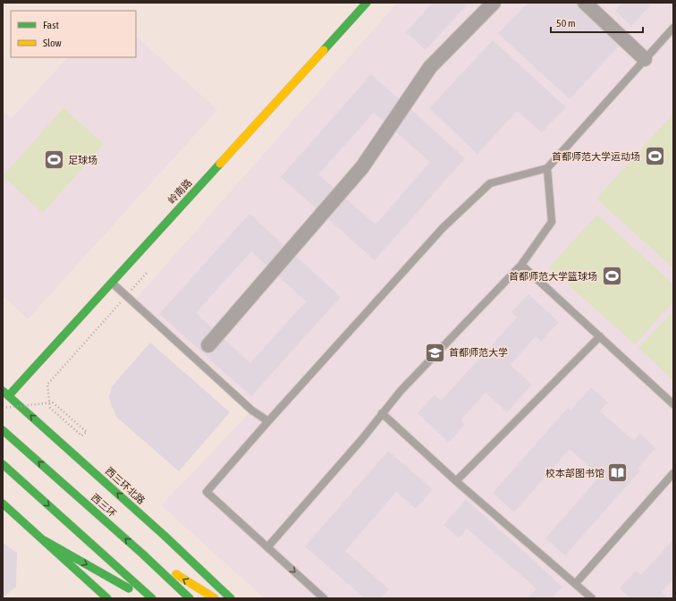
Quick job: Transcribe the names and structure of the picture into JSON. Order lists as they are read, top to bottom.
{
  "streets": {
    "main road": ["岭南路", "西三环北路", "西三环"]
  },
  "crossings": [
    ["岭南路", "西三环北路"]
  ],
  "places": {
    "sports": ["首都师范大学运动场", "足球场", "首都师范大学篮球场"],
    "school or university": ["首都师范大学"],
    "library": ["校本部图书馆"]
  },
  "legend": ["Fast", "Slow"],
  "scale_bar": "50 m"
}
